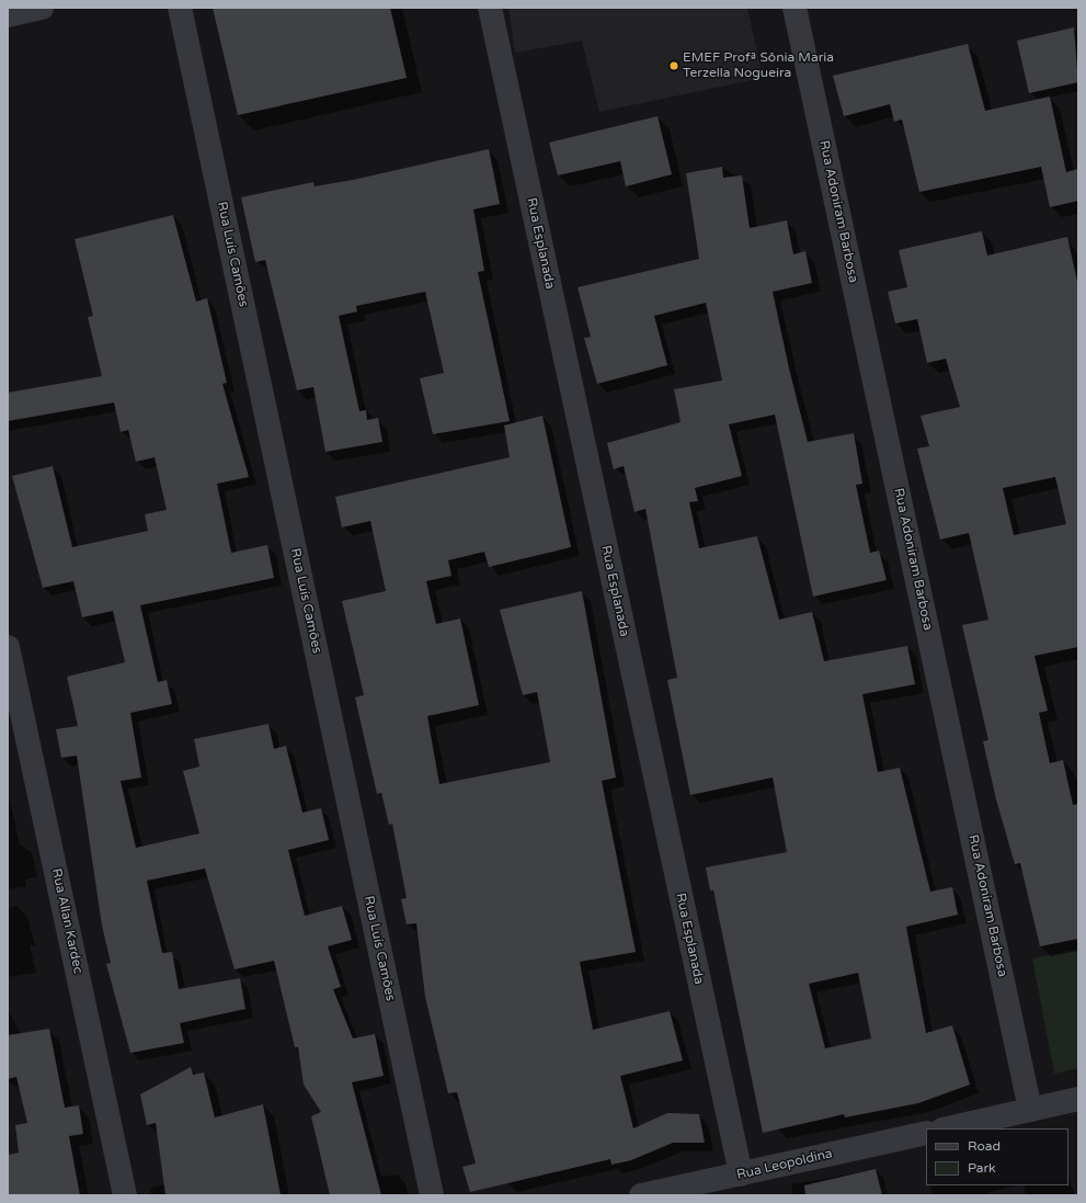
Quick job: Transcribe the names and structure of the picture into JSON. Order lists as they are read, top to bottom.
{
  "streets": {
    "street": [
      "Rua Adoniram Barbosa",
      "Rua Esplanada",
      "Rua Luís Camões",
      "Rua Allan Kardec",
      "Rua Leopoldina"
    ]
  },
  "crossings": [
    ["Rua Esplanada", "Rua Leopoldina"]
  ],
  "places": ["EMEF Profª Sônia Maria Terzella Nogueira"],
  "legend": ["Road", "Park"]
}
